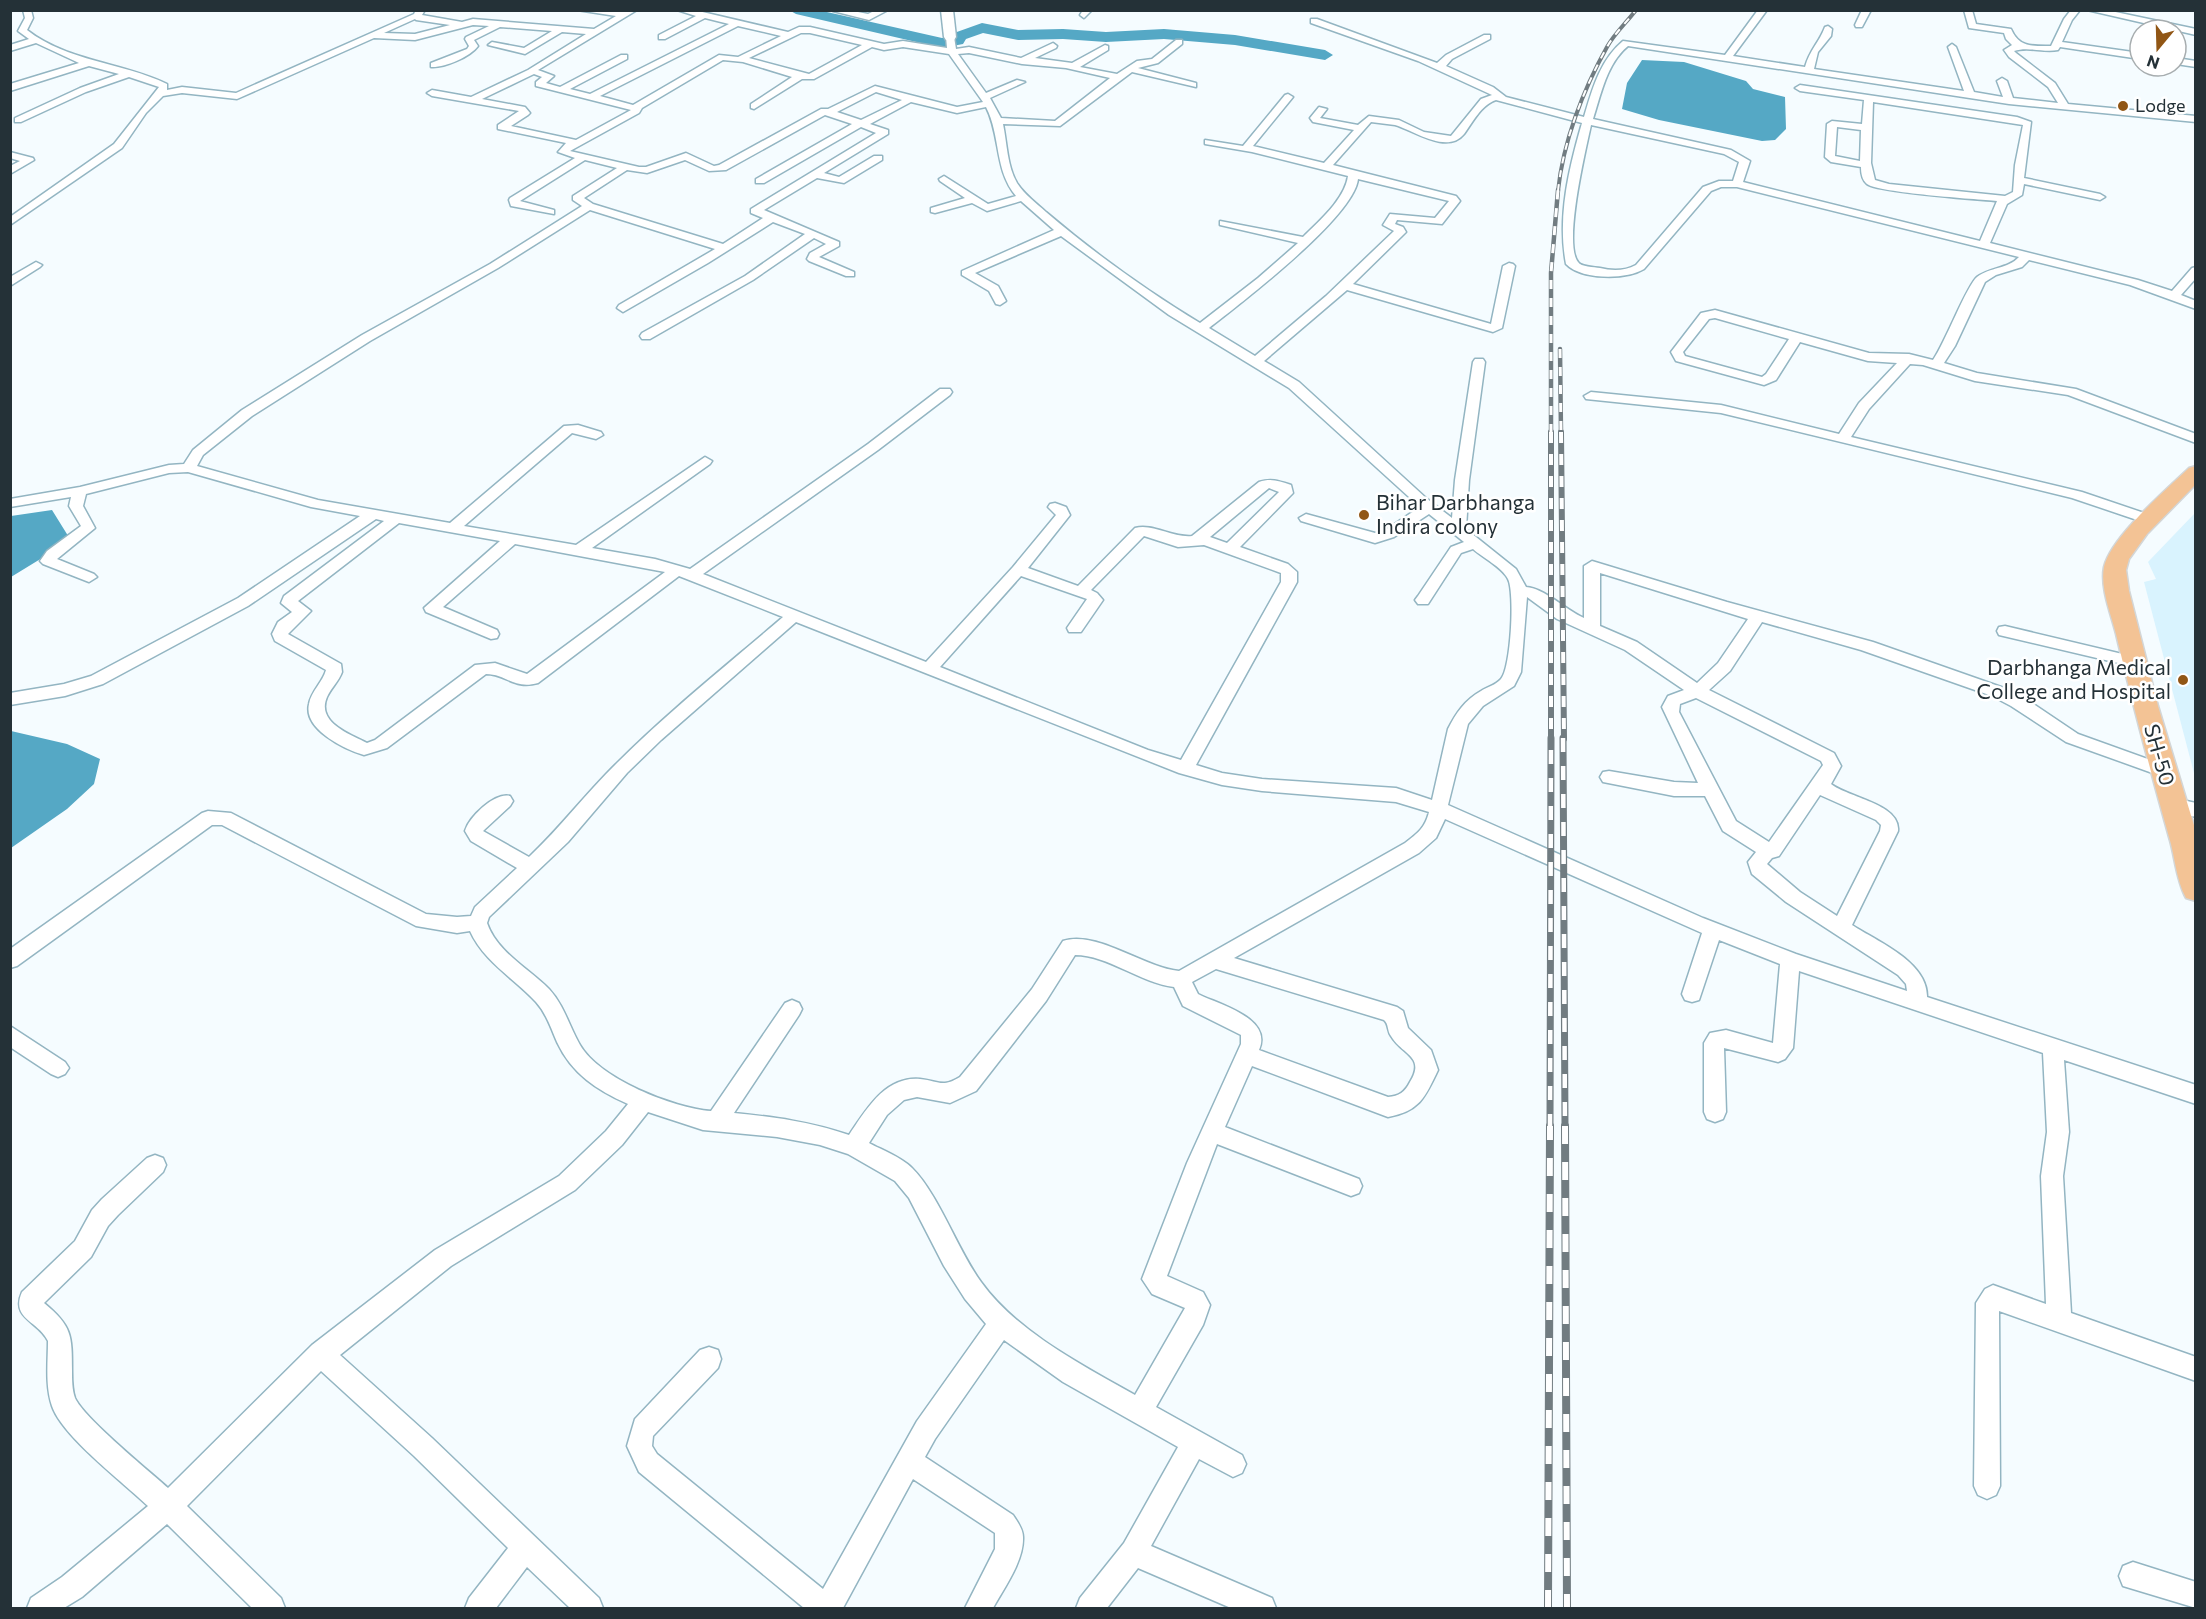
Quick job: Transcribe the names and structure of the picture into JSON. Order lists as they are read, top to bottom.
{
  "streets": {
    "main road": ["SH-50"]
  },
  "places": ["Lodge", "Bihar Darbhanga Indira colony", "Darbhanga Medical College and Hospital"],
  "north": "bottom"
}
